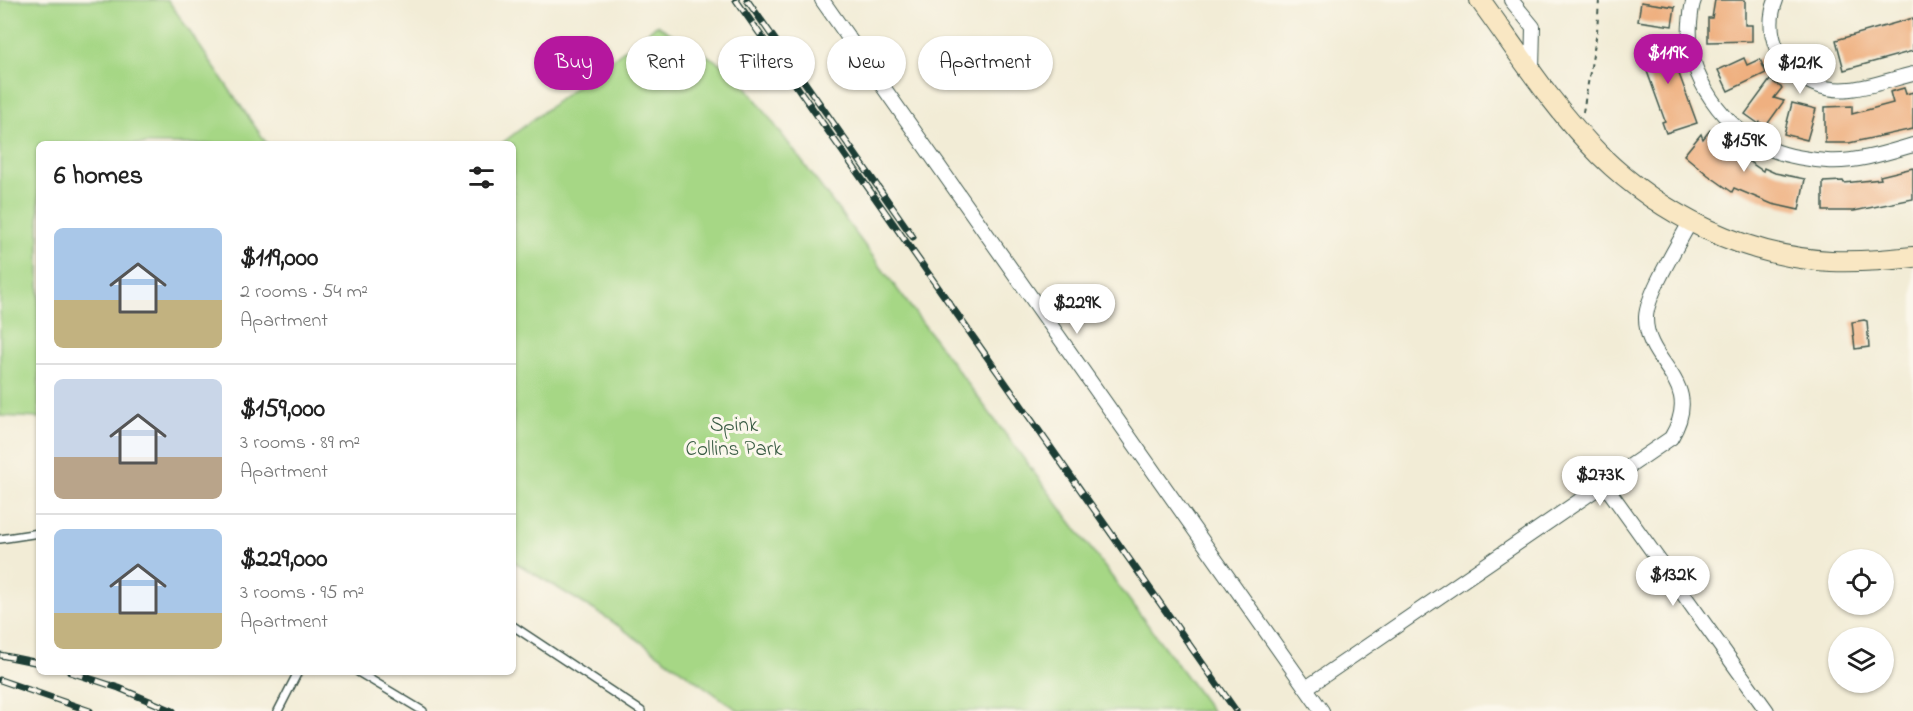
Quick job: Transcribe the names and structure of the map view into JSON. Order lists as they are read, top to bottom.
{
  "parks": ["Spink Collins Park"],
  "page": {
    "price": [
      "$119K",
      "$121K",
      "$159K",
      "$229K",
      "$273K",
      "$132K"
    ],
    "chip": [
      "Buy",
      "Rent",
      "Filters",
      "New",
      "Apartment"
    ],
    "heading": "6 homes",
    "list": [
      {
        "name": "$119,000",
        "note": "2 rooms · 54 m² · Apartment"
      },
      {
        "name": "$159,000",
        "note": "3 rooms · 89 m² · Apartment"
      },
      {
        "name": "$229,000",
        "note": "3 rooms · 95 m² · Apartment"
      }
    ]
  }
}
